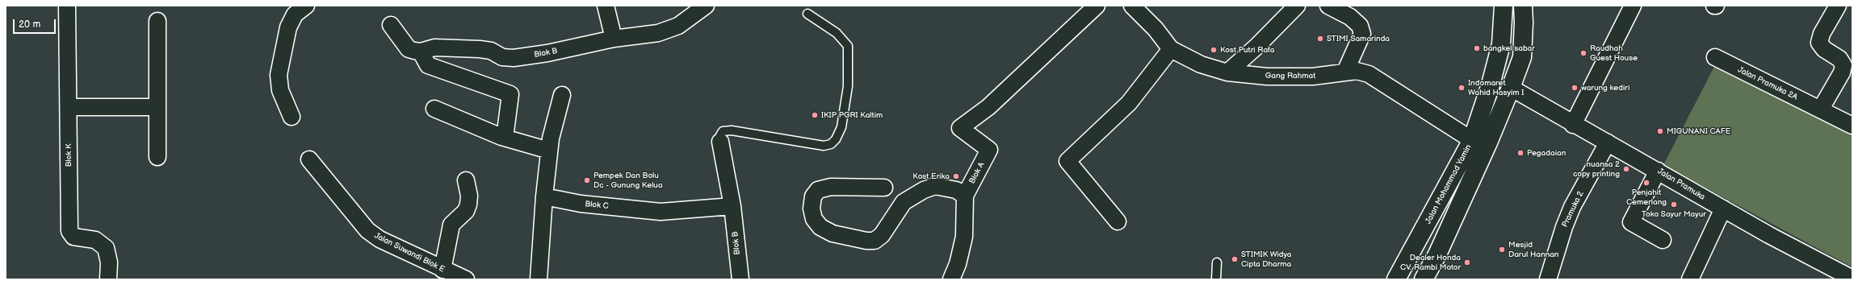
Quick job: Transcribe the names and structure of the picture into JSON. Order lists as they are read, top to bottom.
{
  "streets": {
    "main road": ["Jalan Mohammad Yamin"],
    "street": [
      "Blok B",
      "Gang Rahmat",
      "Jalan Pramuka 2A",
      "Blok K",
      "Blok A",
      "Jalan Pramuka",
      "Blok C",
      "Pramuka 2",
      "Jalan Suwandi Blok E"
    ]
  },
  "crossings": [
    ["Blok B", "Blok C"],
    ["Gang Rahmat", "Jalan Mohammad Yamin"],
    ["Jalan Mohammad Yamin", "Jalan Pramuka"],
    ["Jalan Pramuka", "Pramuka 2"]
  ],
  "places": [
    "STIMI Samarinda",
    "bangkel sabar",
    "Kost Putri Rafa",
    "Raudhah Guest House",
    "Indomaret Wahid Hasyim I",
    "warung kediri",
    "IKIP PGRI Kaltim",
    "MIGUNANI CAFE",
    "Pegadaian",
    "nuansa 2 copy printing",
    "Kost Erika",
    "Pempek Dan Bolu Dc - Gunung Kelua",
    "Penjahit Cemerlang",
    "Toko Sayur Mayur",
    "Mesjid Darul Hannan",
    "STIMIK Widya Cipta Dharma",
    "Dealer Honda CV. Rambi Motor"
  ],
  "scale_bar": "20 m"
}
